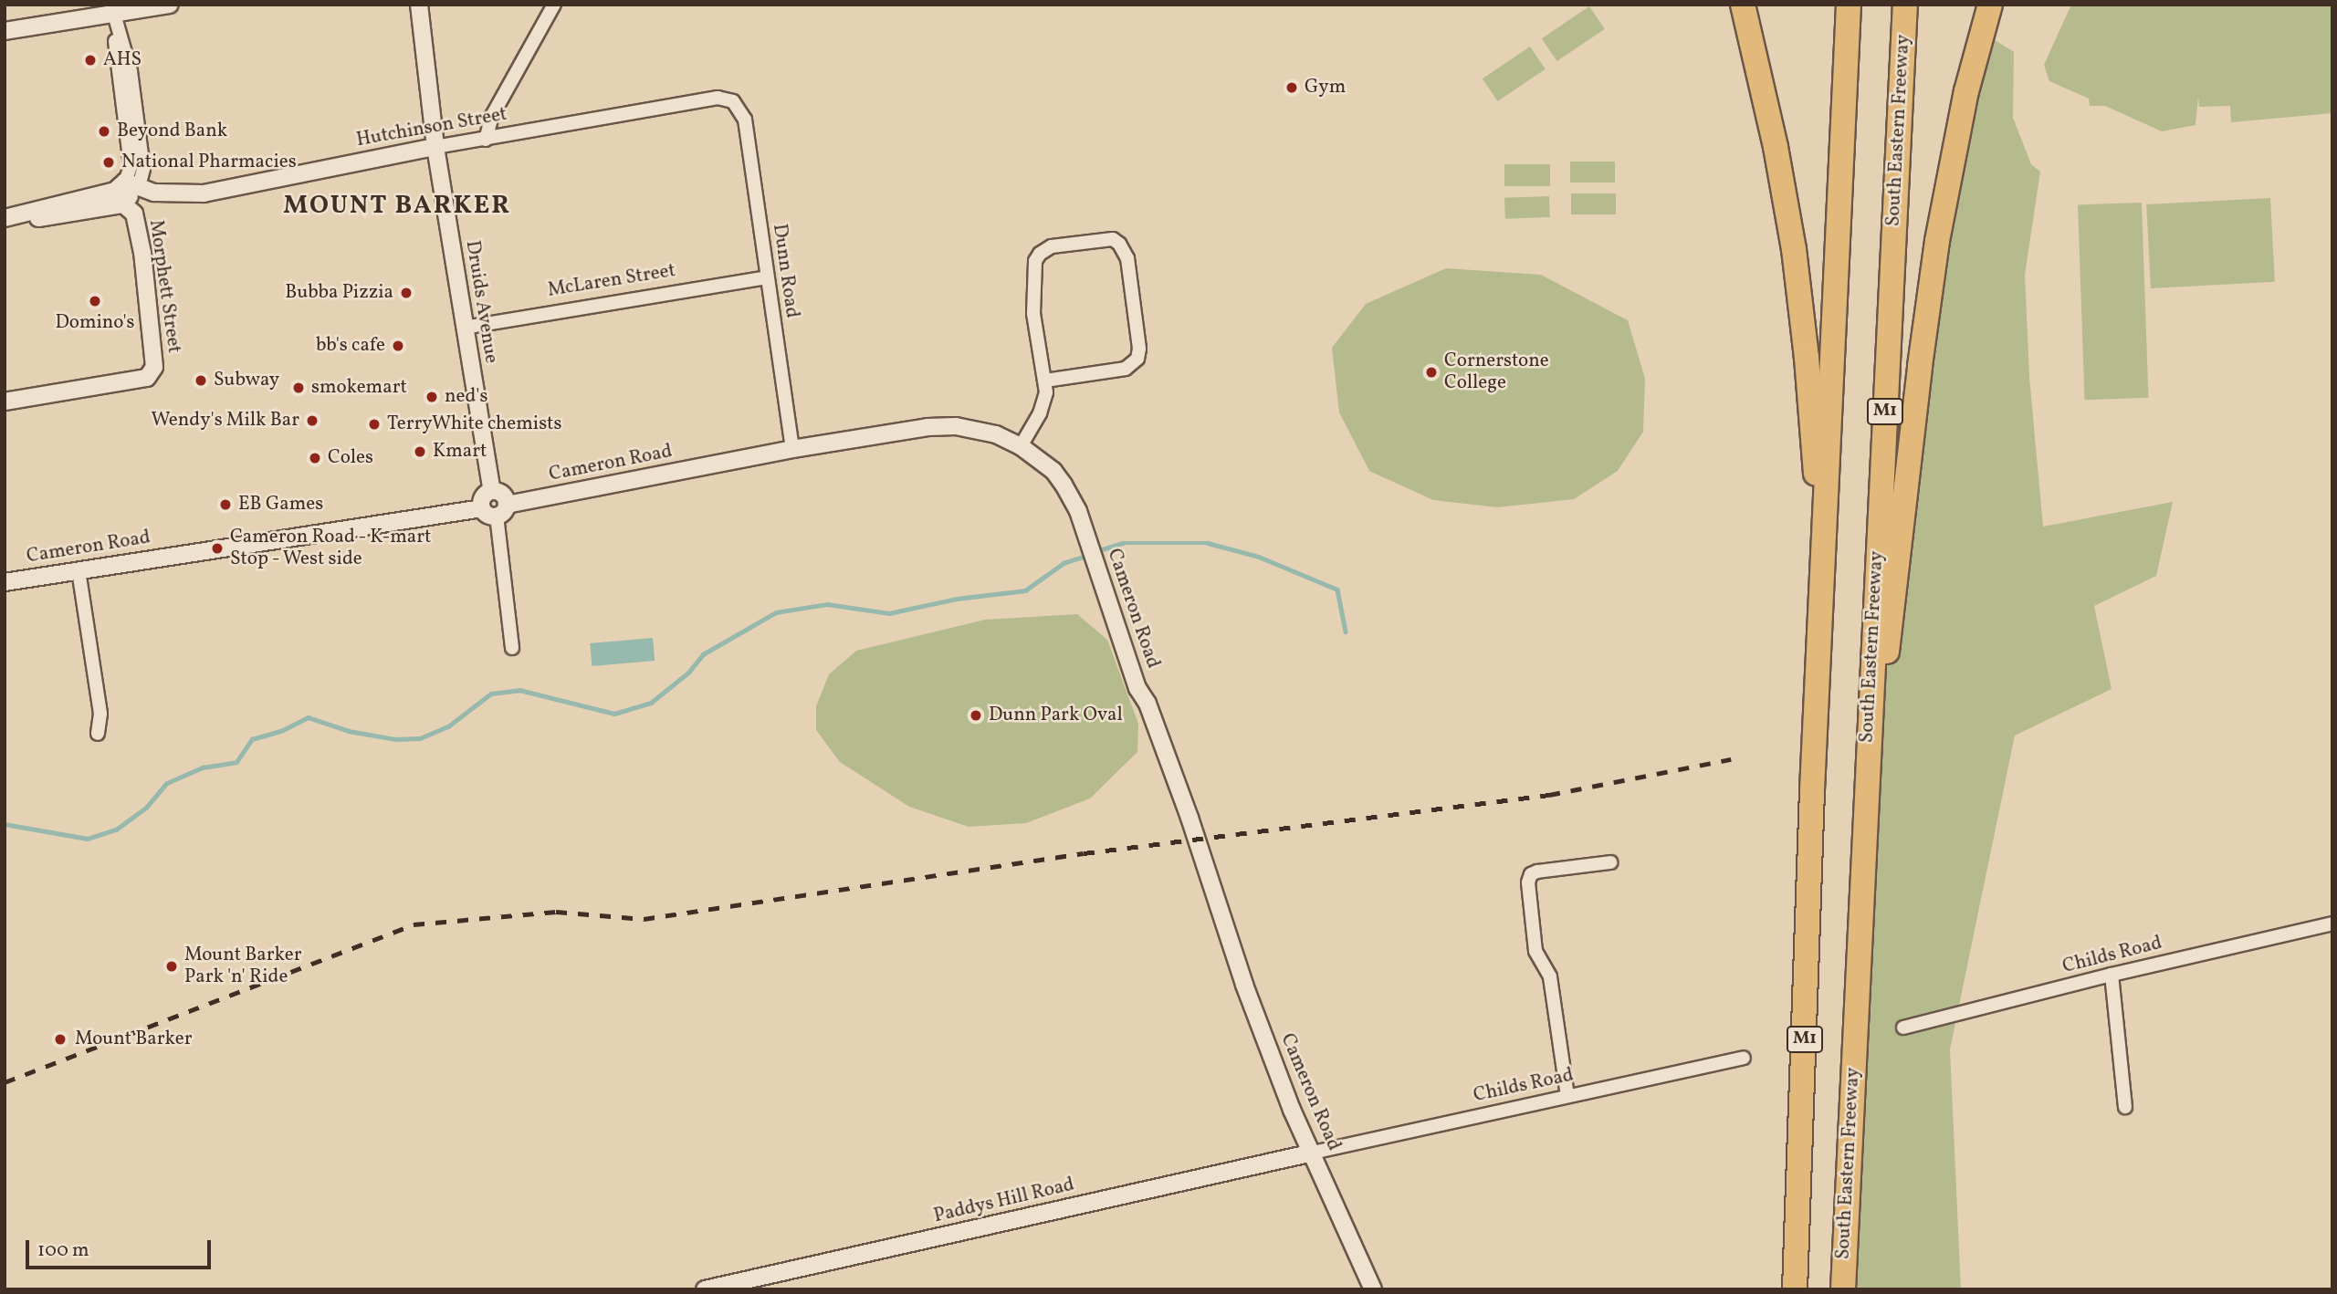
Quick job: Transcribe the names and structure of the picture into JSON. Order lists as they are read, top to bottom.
{
  "streets": {
    "highway": ["South Eastern Freeway", "M1"],
    "street": [
      "Hutchinson Street",
      "Dunn Road",
      "McLaren Street",
      "Morphett Street",
      "Druids Avenue",
      "Cameron Road",
      "Childs Road",
      "Paddys Hill Road"
    ]
  },
  "crossings": [
    ["Hutchinson Street", "Dunn Road"],
    ["Hutchinson Street", "Druids Avenue"],
    ["Dunn Road", "McLaren Street"],
    ["Dunn Road", "Cameron Road"],
    ["McLaren Street", "Druids Avenue"],
    ["Druids Avenue", "Cameron Road"],
    ["Cameron Road", "Childs Road"],
    ["Cameron Road", "Paddys Hill Road"],
    ["Childs Road", "Paddys Hill Road"]
  ],
  "districts": ["MOUNT BARKER"],
  "places": [
    "AHS",
    "Gym",
    "Beyond Bank",
    "National Pharmacies",
    "Bubba Pizzia",
    "Domino's",
    "bb's cafe",
    "Cornerstone College",
    "Subway",
    "smokemart",
    "ned's",
    "Wendy's Milk Bar",
    "TerryWhite chemists",
    "Kmart",
    "Coles",
    "EB Games",
    "Cameron Road - K-mart Stop - West side",
    "Dunn Park Oval",
    "Mount Barker Park 'n' Ride",
    "Mount Barker"
  ],
  "scale_bar": "100 m"
}
